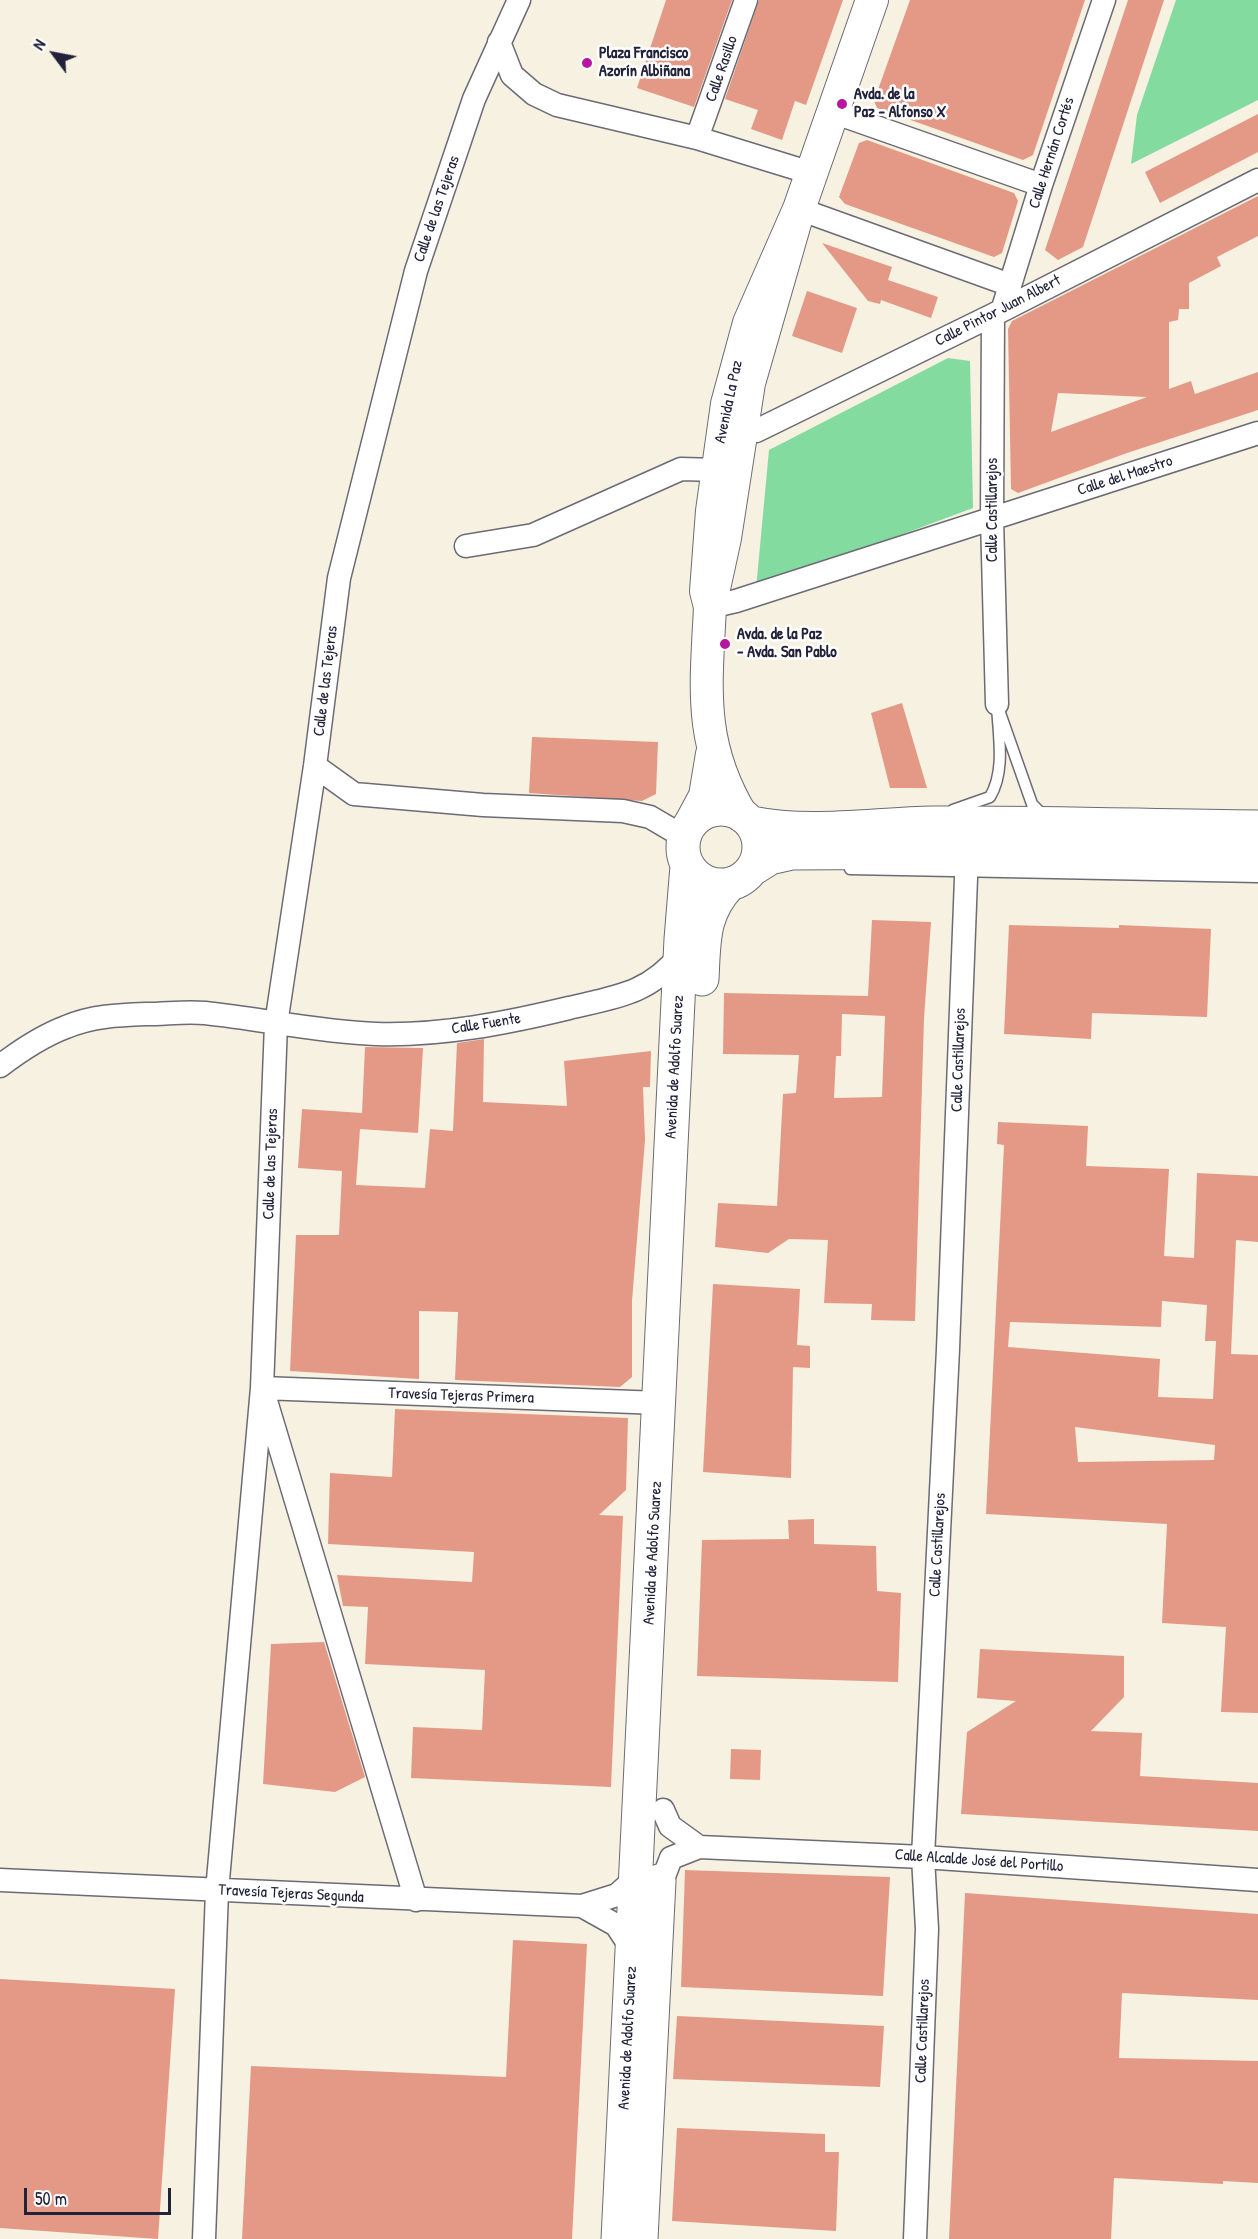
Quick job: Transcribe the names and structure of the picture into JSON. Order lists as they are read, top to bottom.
{
  "streets": {
    "main road": ["Avenida La Paz", "Avenida de Adolfo Suarez"],
    "street": [
      "Calle Rasillo",
      "Calle Hernán Cortés",
      "Calle de las Tejeras",
      "Calle Pintor Juan Albert",
      "Calle del Maestro",
      "Calle Castillarejos",
      "Calle Fuente",
      "Travesía Tejeras Primera",
      "Calle Alcalde José del Portillo",
      "Travesía Tejeras Segunda"
    ]
  },
  "crossings": [
    ["Calle Hernán Cortés", "Calle Pintor Juan Albert"],
    ["Calle Hernán Cortés", "Calle Castillarejos"],
    ["Calle de las Tejeras", "Calle Fuente"],
    ["Calle de las Tejeras", "Travesía Tejeras Primera"],
    ["Calle de las Tejeras", "Travesía Tejeras Segunda"],
    ["Calle Pintor Juan Albert", "Avenida La Paz"],
    ["Calle Pintor Juan Albert", "Calle Castillarejos"],
    ["Avenida La Paz", "Calle del Maestro"],
    ["Avenida La Paz", "Avenida de Adolfo Suarez"],
    ["Calle del Maestro", "Calle Castillarejos"],
    ["Calle Castillarejos", "Calle Alcalde José del Portillo"],
    ["Calle Fuente", "Avenida de Adolfo Suarez"],
    ["Avenida de Adolfo Suarez", "Travesía Tejeras Primera"]
  ],
  "places": ["Plaza Francisco Azorín Albiñana", "Avda. de la Paz - Alfonso X", "Avda. de la Paz - Avda. San Pablo"],
  "scale_bar": "50 m",
  "north": "top left"
}
